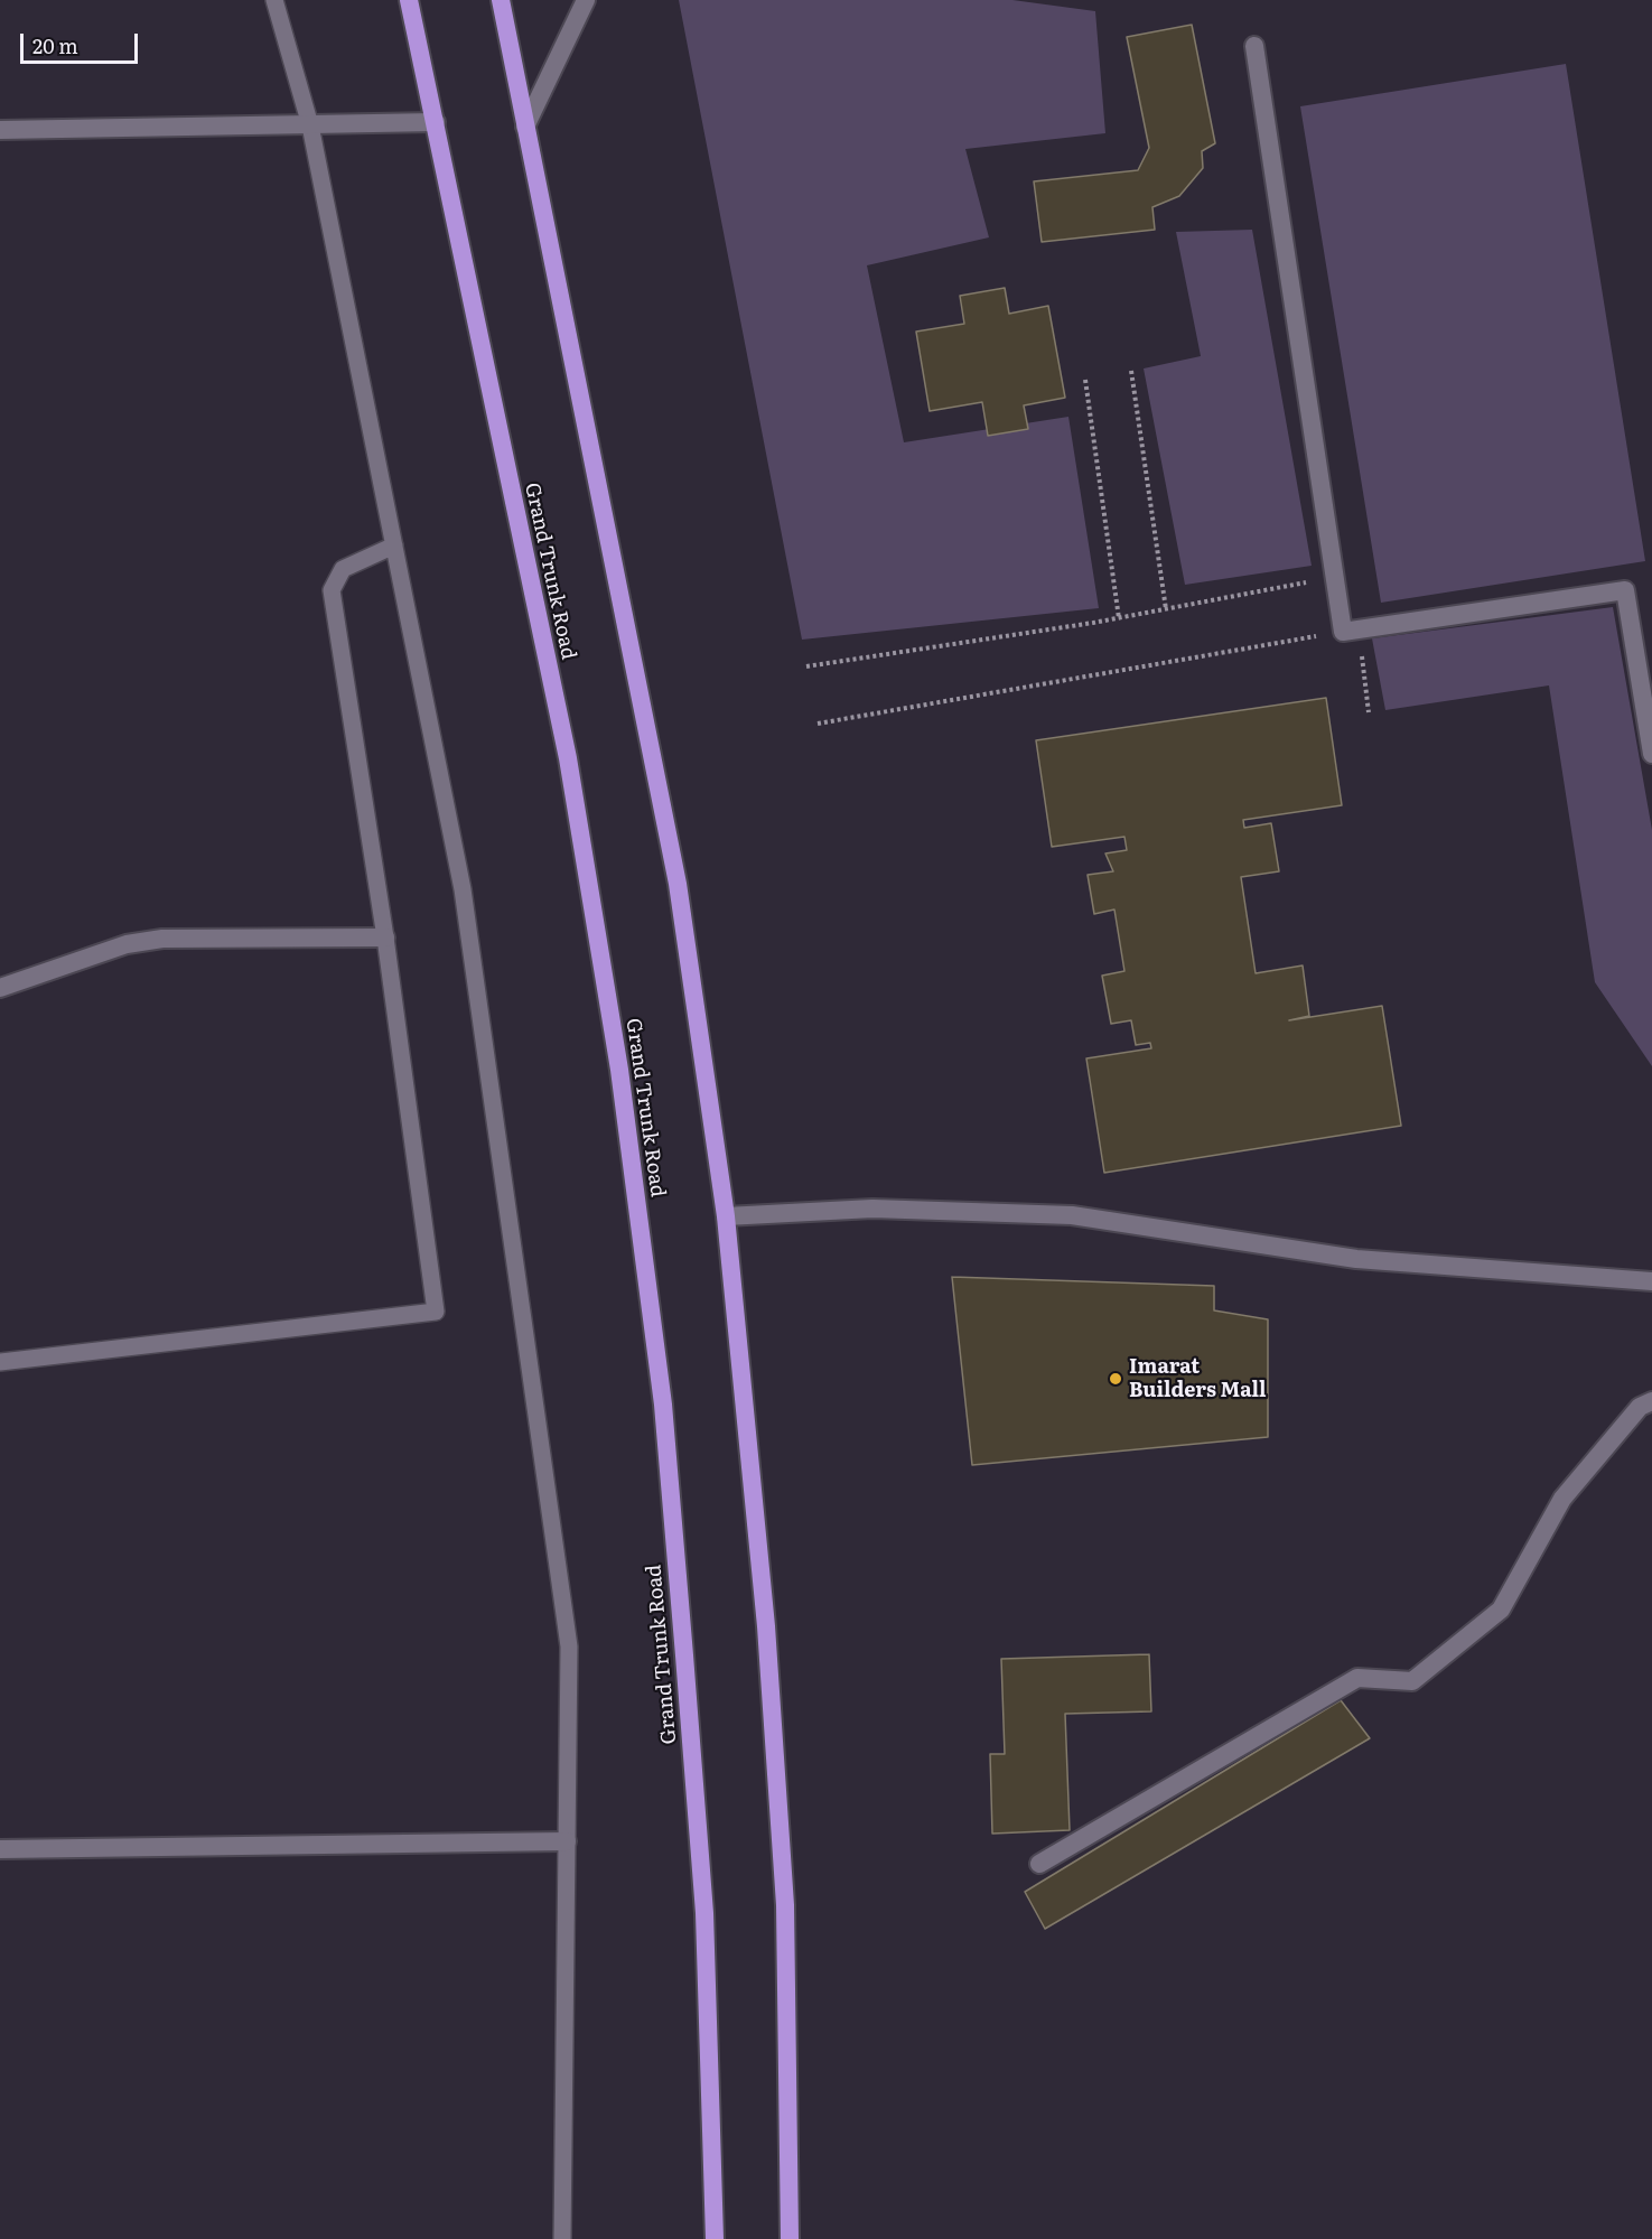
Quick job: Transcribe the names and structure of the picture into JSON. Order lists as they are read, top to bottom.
{
  "streets": {
    "highway": ["Grand Trunk Road"]
  },
  "places": ["Imarat Builders Mall"],
  "scale_bar": "20 m"
}
